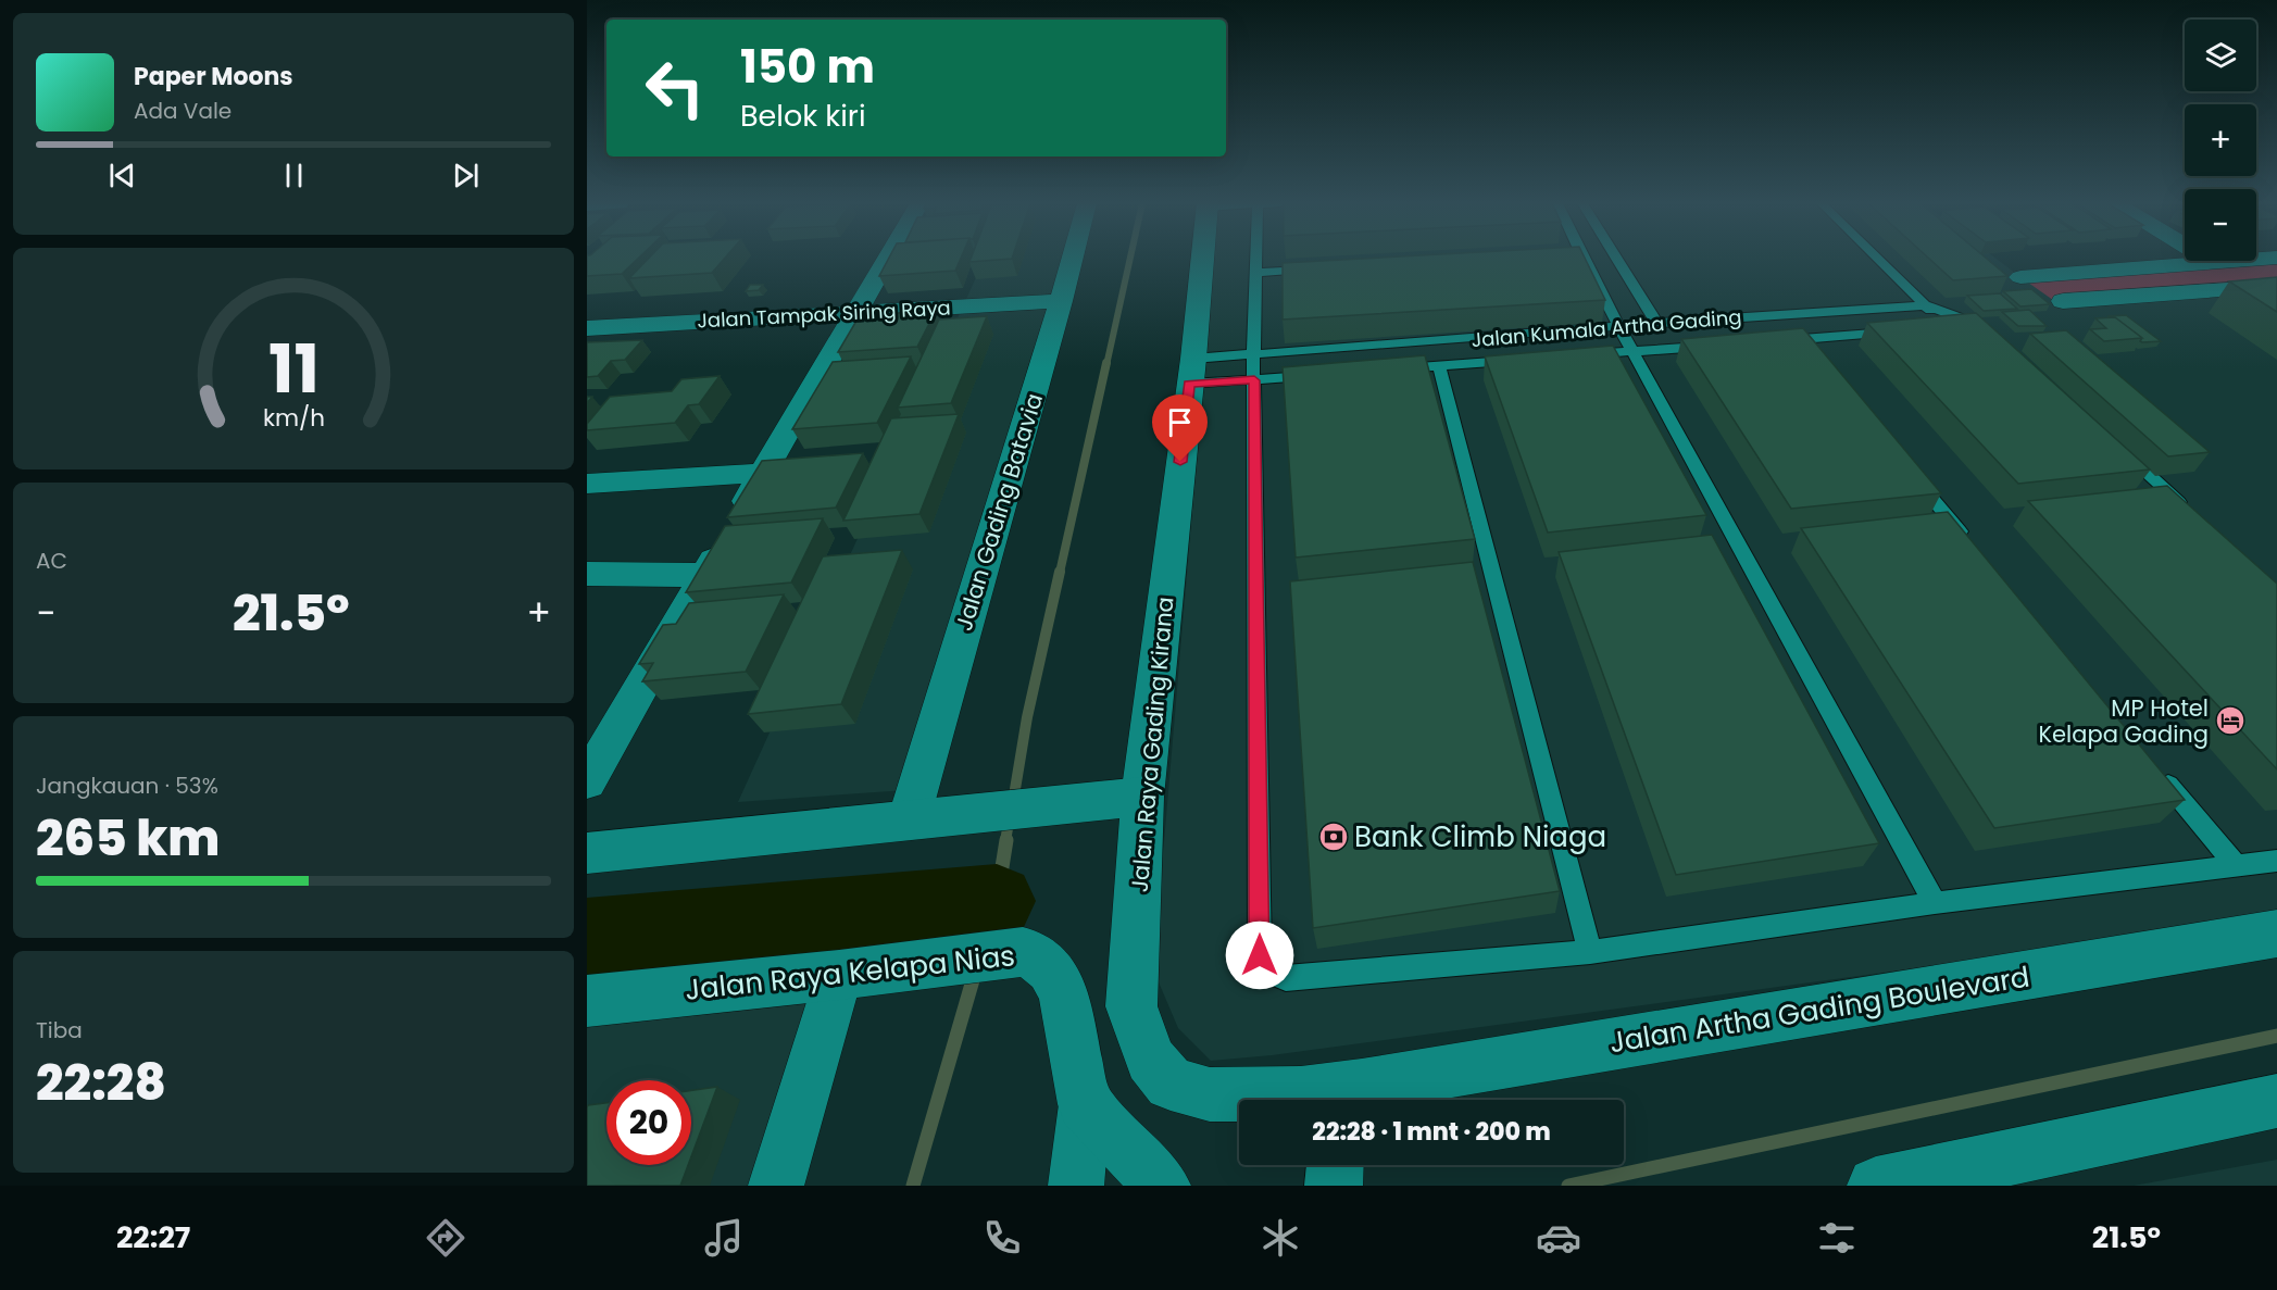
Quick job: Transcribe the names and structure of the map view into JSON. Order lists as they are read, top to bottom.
{
  "streets": {
    "main road": ["Jalan Raya Gading Kirana", "Jalan Raya Kelapa Nias", "Jalan Artha Gading Boulevard"],
    "street": ["Jalan Tampak Siring Raya", "Jalan Gading Batavia"],
    "lane": ["Jalan Kumala Artha Gading"]
  },
  "crossings": [
    ["Jalan Tampak Siring Raya", "Jalan Gading Batavia"],
    ["Jalan Kumala Artha Gading", "Jalan Raya Gading Kirana"],
    ["Jalan Raya Gading Kirana", "Jalan Artha Gading Boulevard"]
  ],
  "places": {
    "hotel": ["MP Hotel Kelapa Gading"],
    "bank": ["Bank Climb Niaga"]
  },
  "page": {
    "map_buttons": ["+", "−"],
    "turn": ["150 m", "Belok kiri"],
    "song": ["Paper Moons", "Ada Vale"],
    "tile": [
      "AC",
      ["Jangkauan · 53%", "265 km"],
      ["Tiba", "22:28"]
    ],
    "heat": ["−", "21.5°", "+"],
    "limit": "20",
    "trip": "22:28 · 1 mnt · 200 m",
    "tabs": ["22:27", "21.5°"],
    "gauge": ["11", "km/h"]
  }
}
